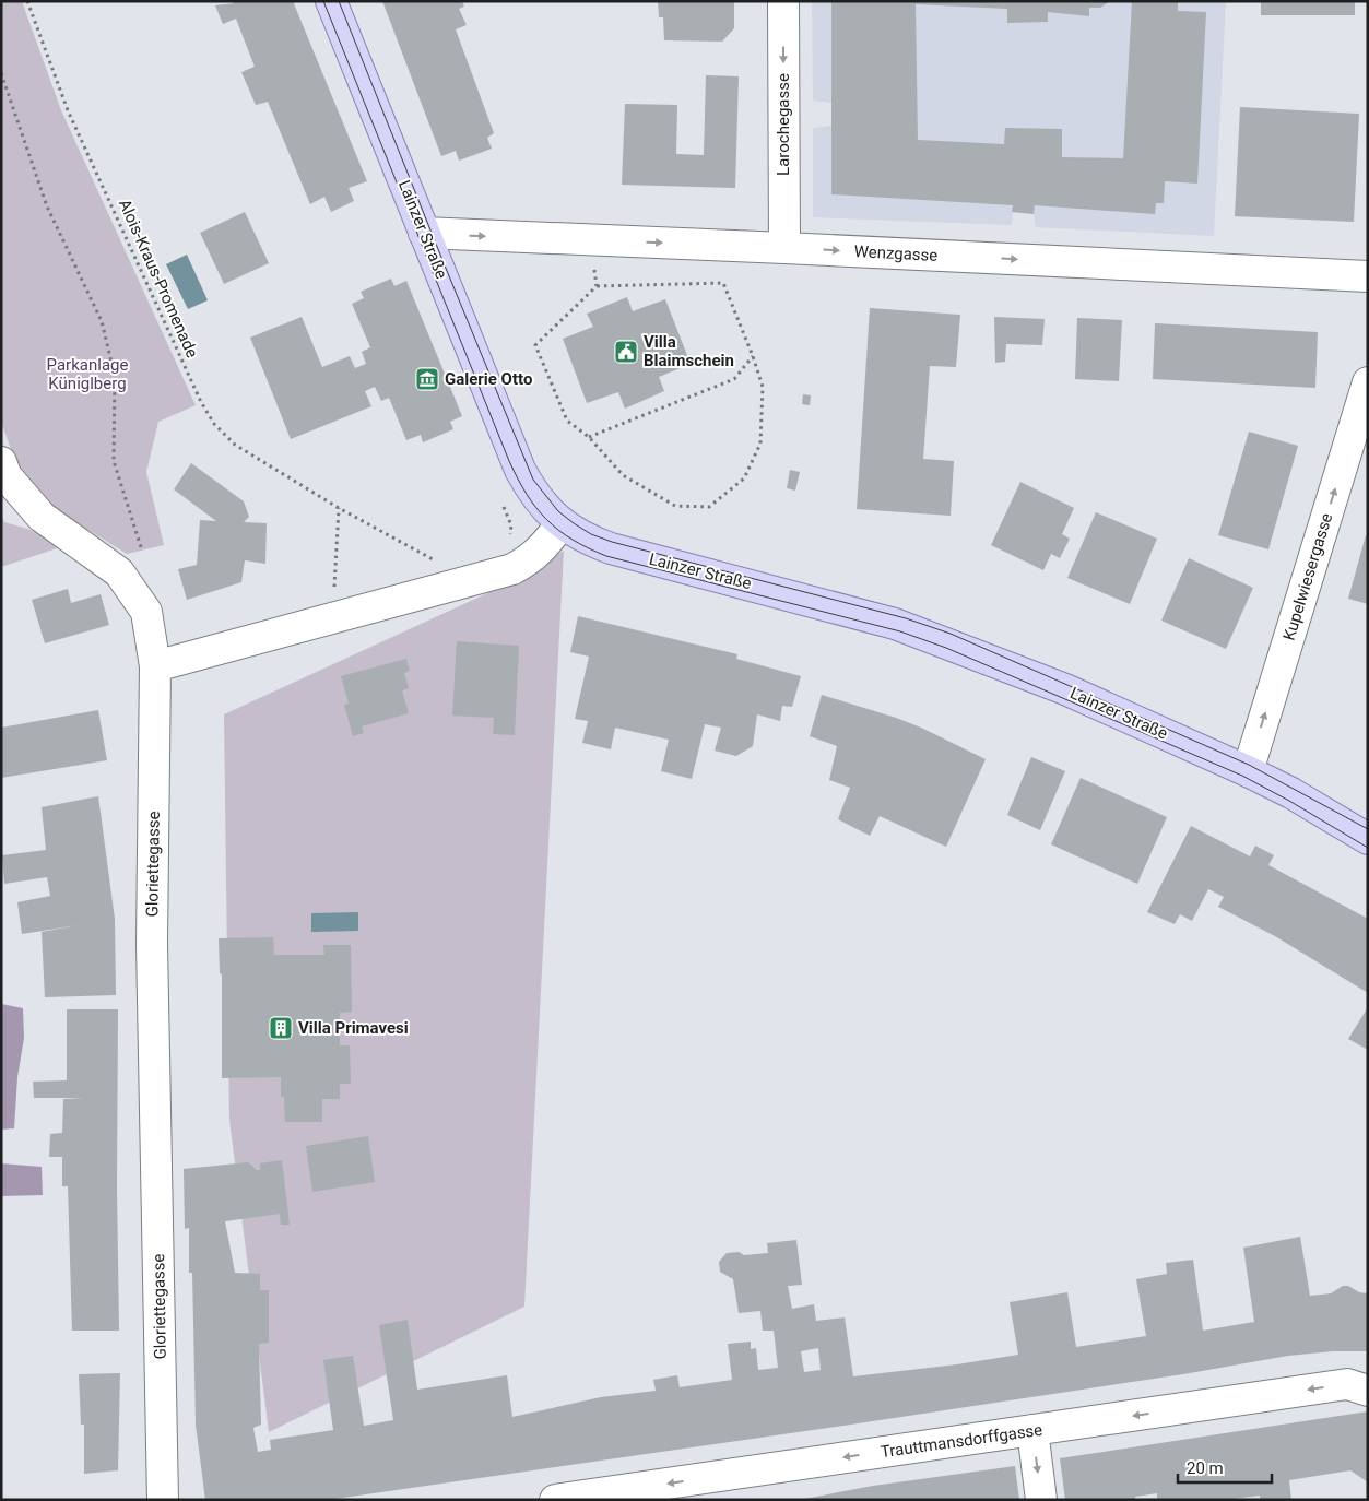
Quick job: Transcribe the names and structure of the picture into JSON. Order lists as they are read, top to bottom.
{
  "streets": {
    "main road": ["Lainzer Straße"],
    "street": [
      "Larochegasse",
      "Wenzgasse",
      "Kupelwiesergasse",
      "Gloriettegasse",
      "Trauttmansdorffgasse"
    ],
    "path": ["Alois-Kraus-Promenade"]
  },
  "crossings": [
    ["Larochegasse", "Wenzgasse"],
    ["Lainzer Straße", "Wenzgasse"],
    ["Lainzer Straße", "Kupelwiesergasse"]
  ],
  "one_way": [
    "Larochegasse",
    "Wenzgasse",
    "Kupelwiesergasse",
    "Trauttmansdorffgasse"
  ],
  "parks": ["Parkanlage Küniglberg"],
  "places": {
    "public building": ["Villa Blaimschein"],
    "museum": ["Galerie Otto"],
    "building": ["Villa Primavesi"]
  },
  "scale_bar": "20 m"
}
